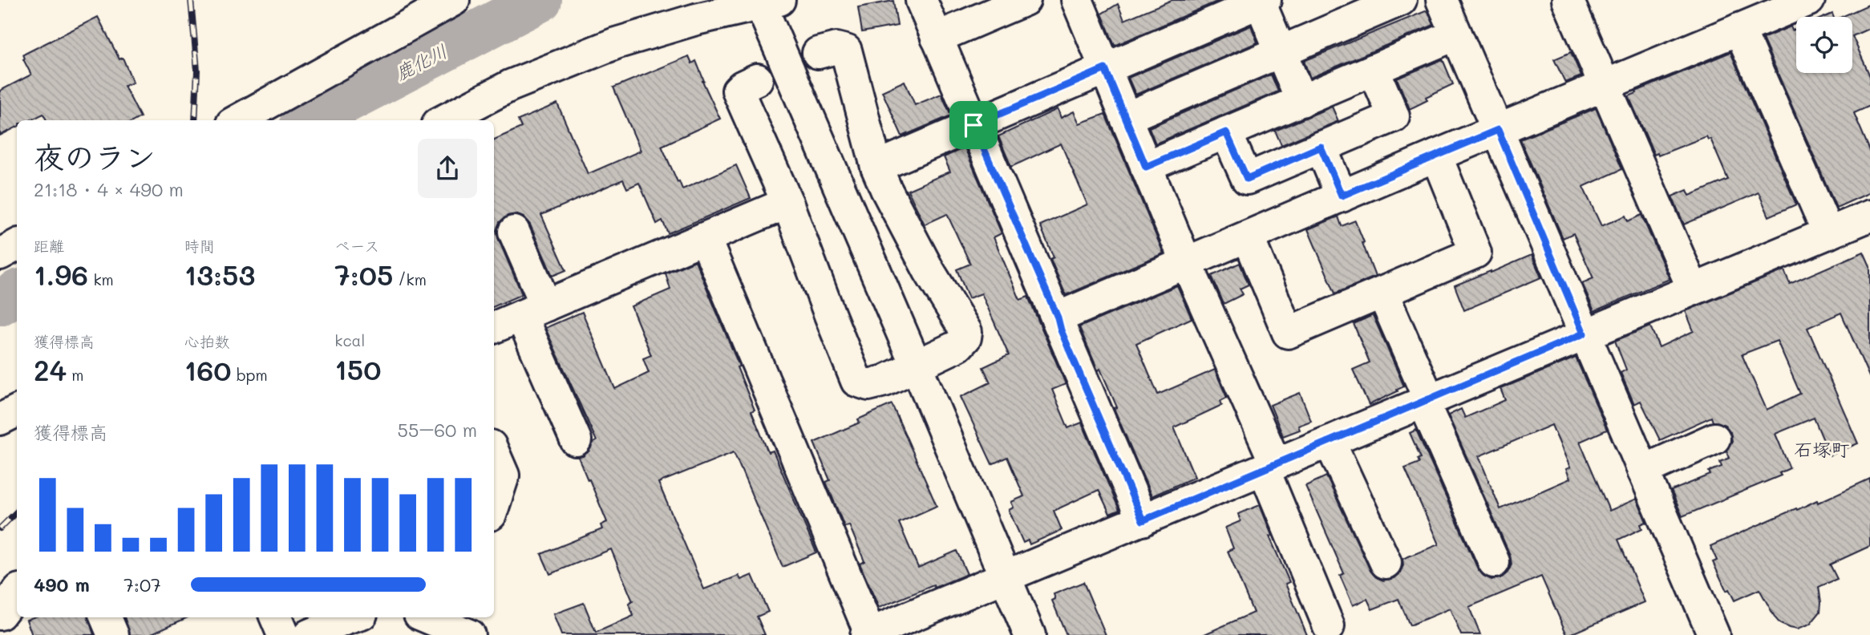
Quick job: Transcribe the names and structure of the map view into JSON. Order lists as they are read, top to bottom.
{
  "districts": ["石塚町"],
  "water": ["鹿化川"],
  "page": {
    "heading": ["夜のラン", "21:18 · 4 × 490 m"],
    "stats": [
      ["距離", "1.96 km"],
      ["時間", "13:53"],
      ["ペース", "7:05 /km"],
      ["獲得標高", "24 m"],
      ["心拍数", "160 bpm"],
      ["kcal", "150"]
    ],
    "chart": ["獲得標高", "55–60 m"],
    "list": [
      {
        "name": "490 m",
        "note": "7:07"
      }
    ]
  }
}
